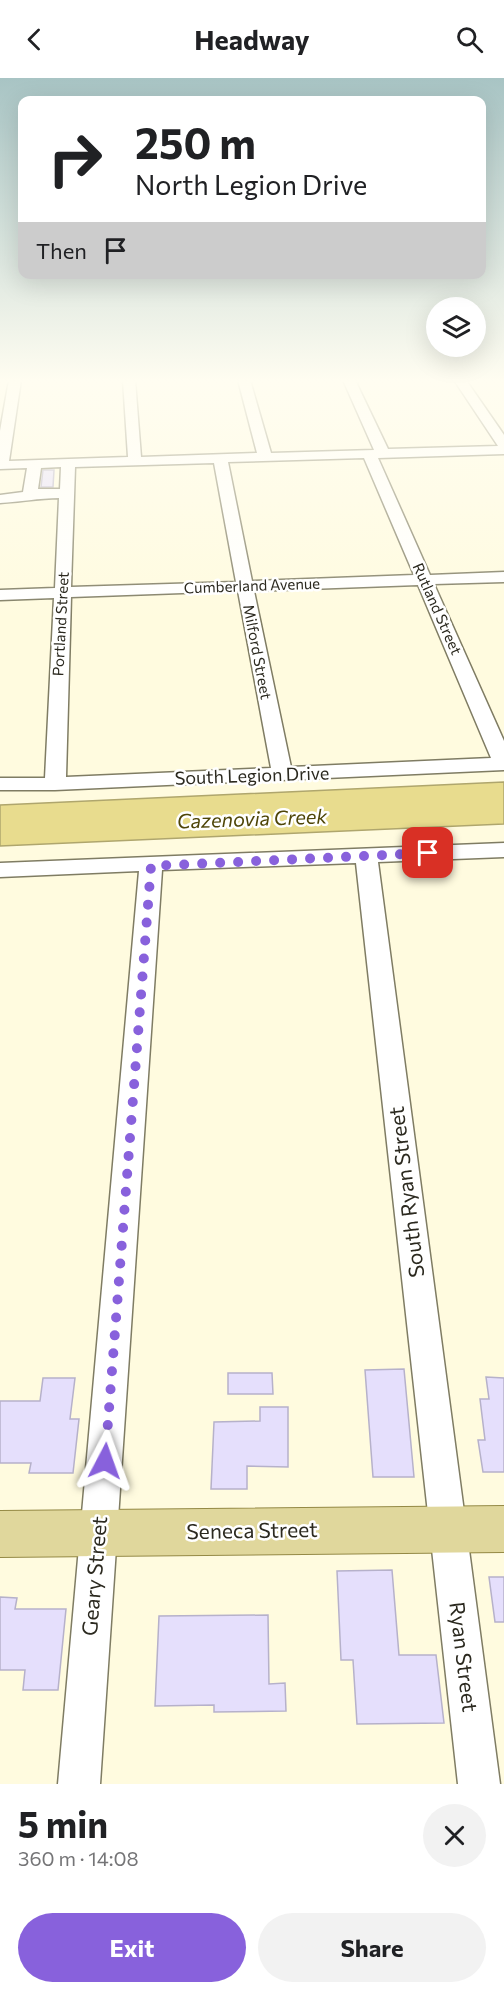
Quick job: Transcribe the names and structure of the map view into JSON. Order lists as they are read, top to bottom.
{
  "streets": {
    "main road": ["Seneca Street"],
    "street": [
      "Cumberland Avenue",
      "Rutland Street",
      "Portland Street",
      "Milford Street",
      "South Legion Drive",
      "South Ryan Street",
      "Geary Street",
      "Ryan Street"
    ]
  },
  "crossings": [
    ["Cumberland Avenue", "Rutland Street"],
    ["Cumberland Avenue", "Portland Street"],
    ["Cumberland Avenue", "Milford Street"],
    ["Rutland Street", "South Legion Drive"],
    ["Portland Street", "South Legion Drive"],
    ["Milford Street", "South Legion Drive"],
    ["South Ryan Street", "Seneca Street"],
    ["South Ryan Street", "Ryan Street"],
    ["Seneca Street", "Geary Street"],
    ["Seneca Street", "Ryan Street"]
  ],
  "water": ["Cazenovia Creek"],
  "page": {
    "header": "Headway",
    "turn": ["250 m", "North Legion Drive"],
    "then": "Then",
    "heading": ["5 min", "360 m · 14:08"],
    "buttons": ["Exit", "Share"]
  }
}
